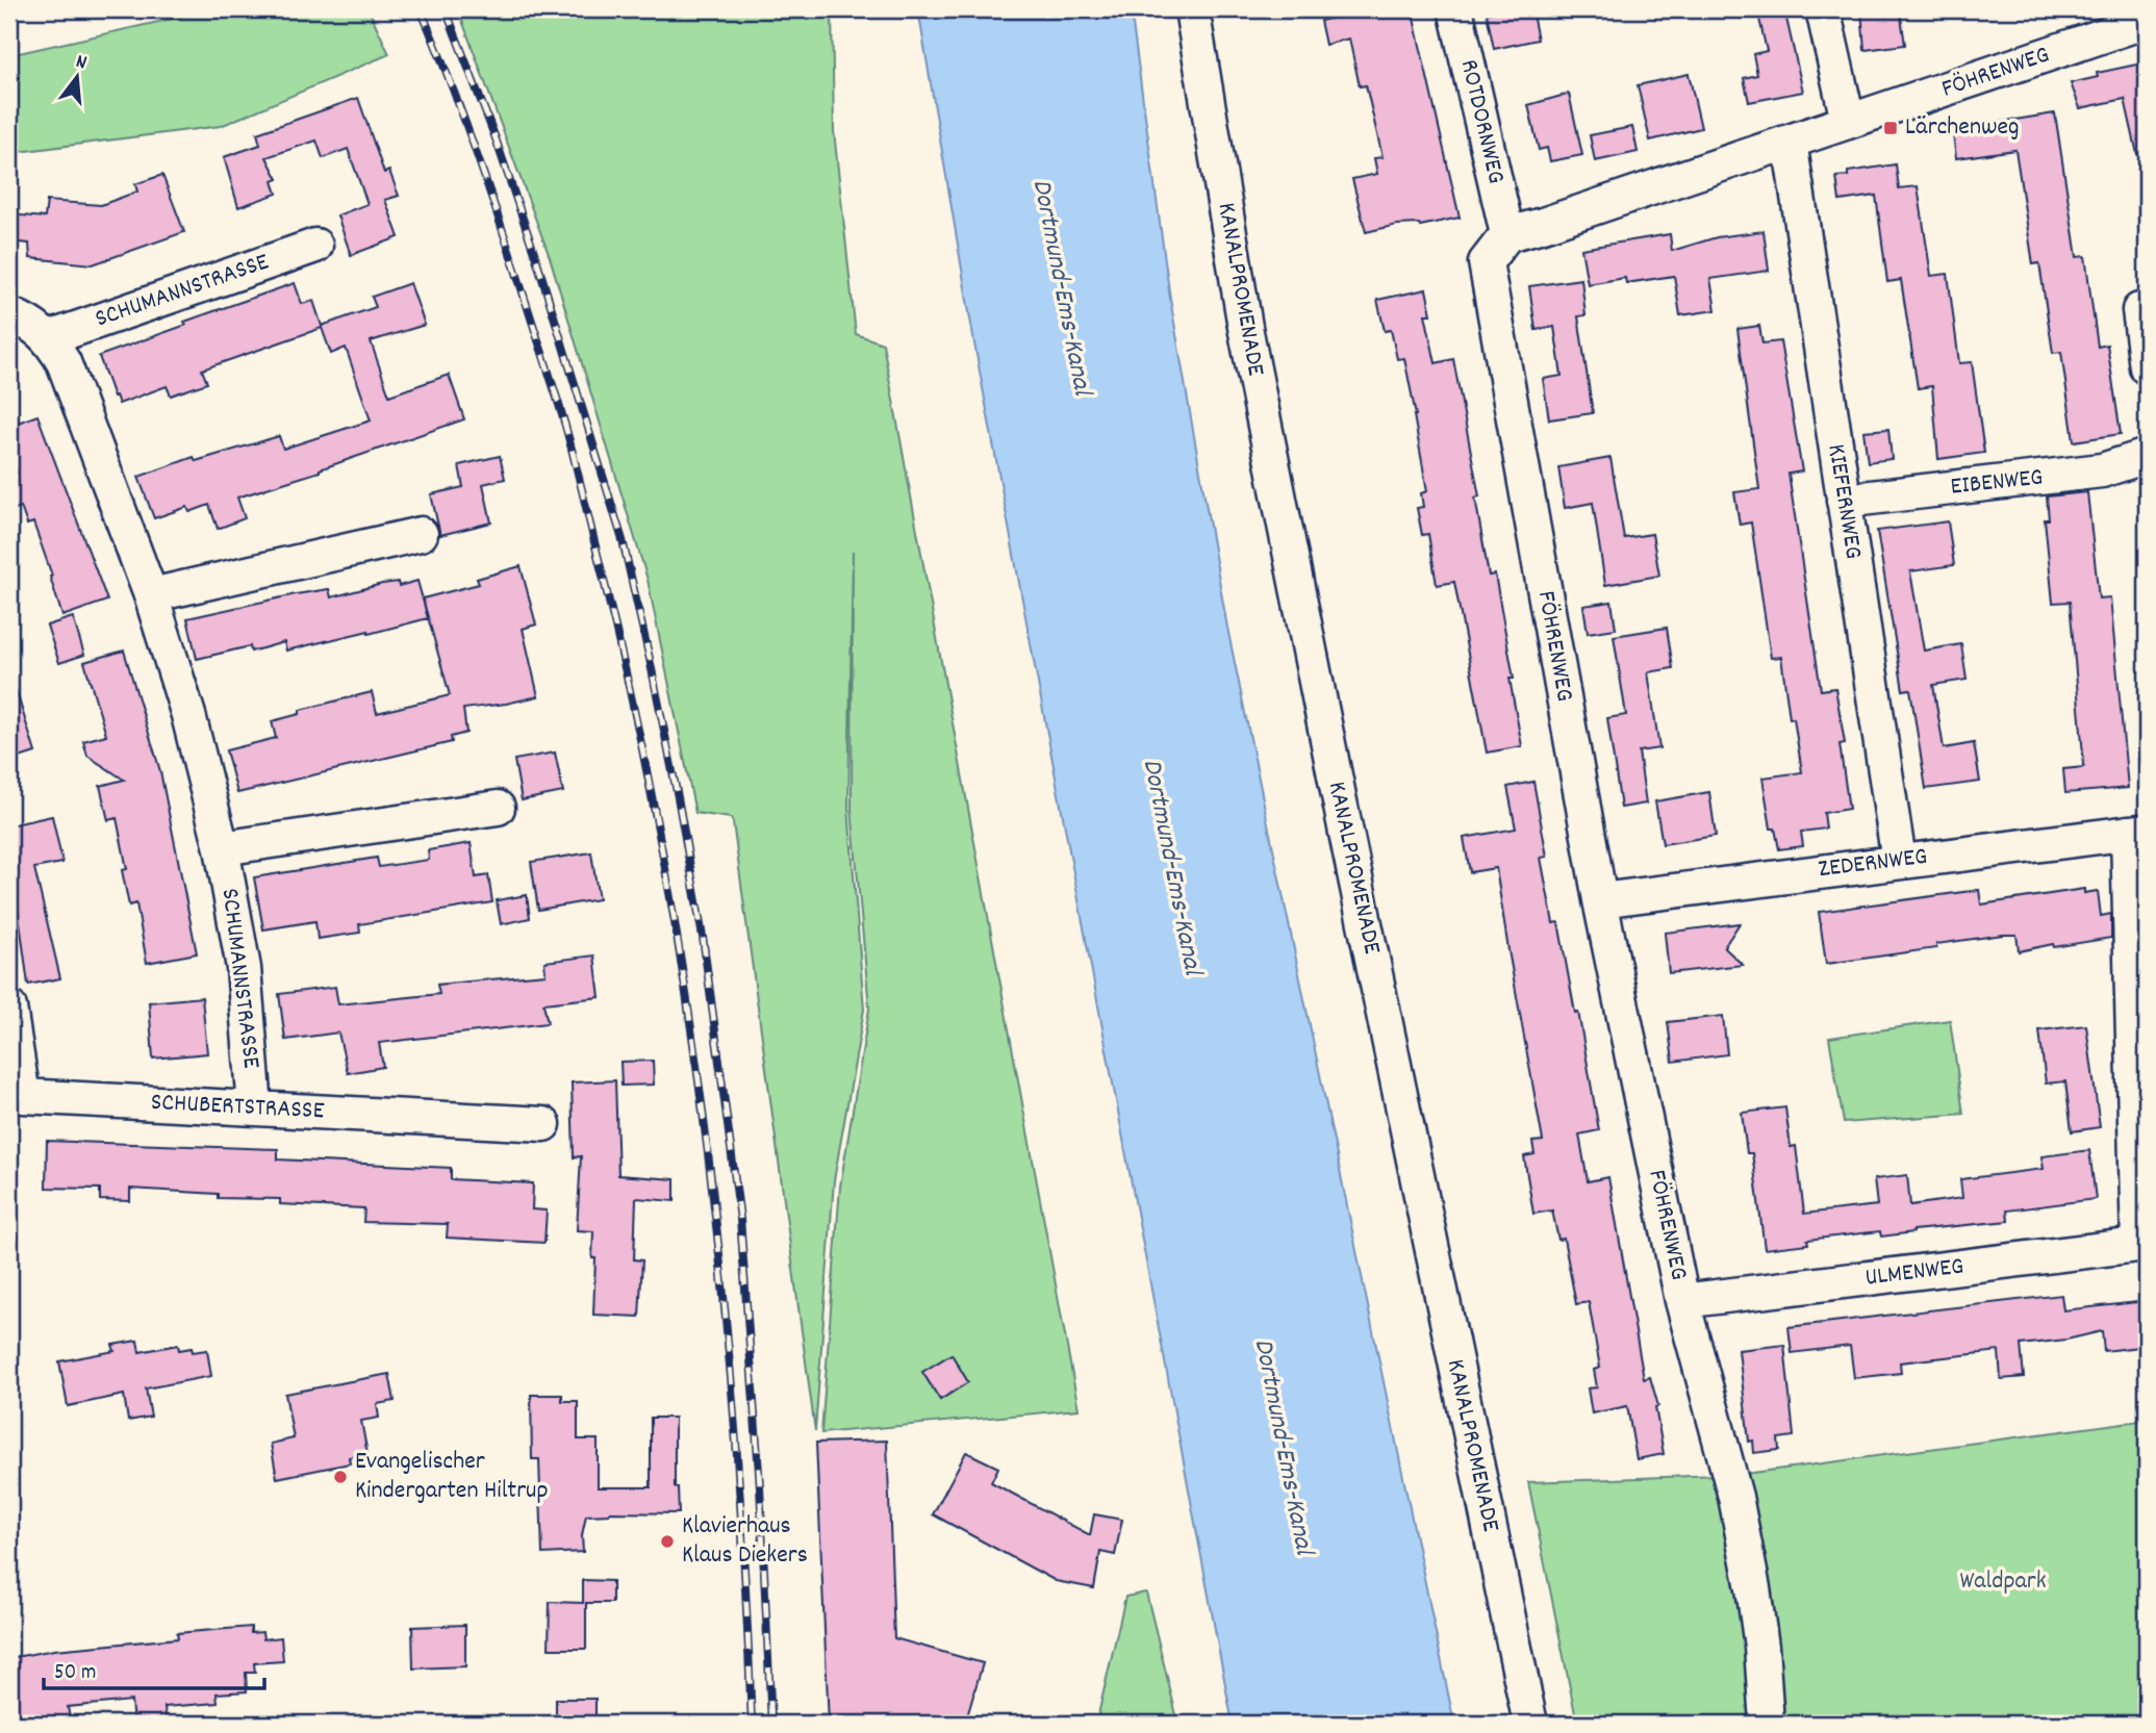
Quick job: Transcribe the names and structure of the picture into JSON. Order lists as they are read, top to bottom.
{
  "streets": {
    "street": [
      "FÖHRENWEG",
      "ROTDORNWEG",
      "KANALPROMENADE",
      "SCHUMANNSTRASSE",
      "EIBENWEG",
      "KIEFERNWEG",
      "ZEDERNWEG",
      "SCHUBERTSTRASSE",
      "ULMENWEG"
    ]
  },
  "crossings": [
    ["FÖHRENWEG", "ROTDORNWEG"],
    ["FÖHRENWEG", "KIEFERNWEG"],
    ["FÖHRENWEG", "ZEDERNWEG"],
    ["FÖHRENWEG", "ULMENWEG"],
    ["SCHUMANNSTRASSE", "SCHUBERTSTRASSE"],
    ["EIBENWEG", "KIEFERNWEG"],
    ["KIEFERNWEG", "ZEDERNWEG"]
  ],
  "water": ["Dortmund-Ems-Kanal"],
  "parks": ["Waldpark"],
  "places": {
    "transit": ["Lärchenweg"],
    "other": ["Evangelischer Kindergarten Hiltrup", "Klavierhaus Klaus Diekers"]
  },
  "scale_bar": "50 m",
  "north": "top"
}
